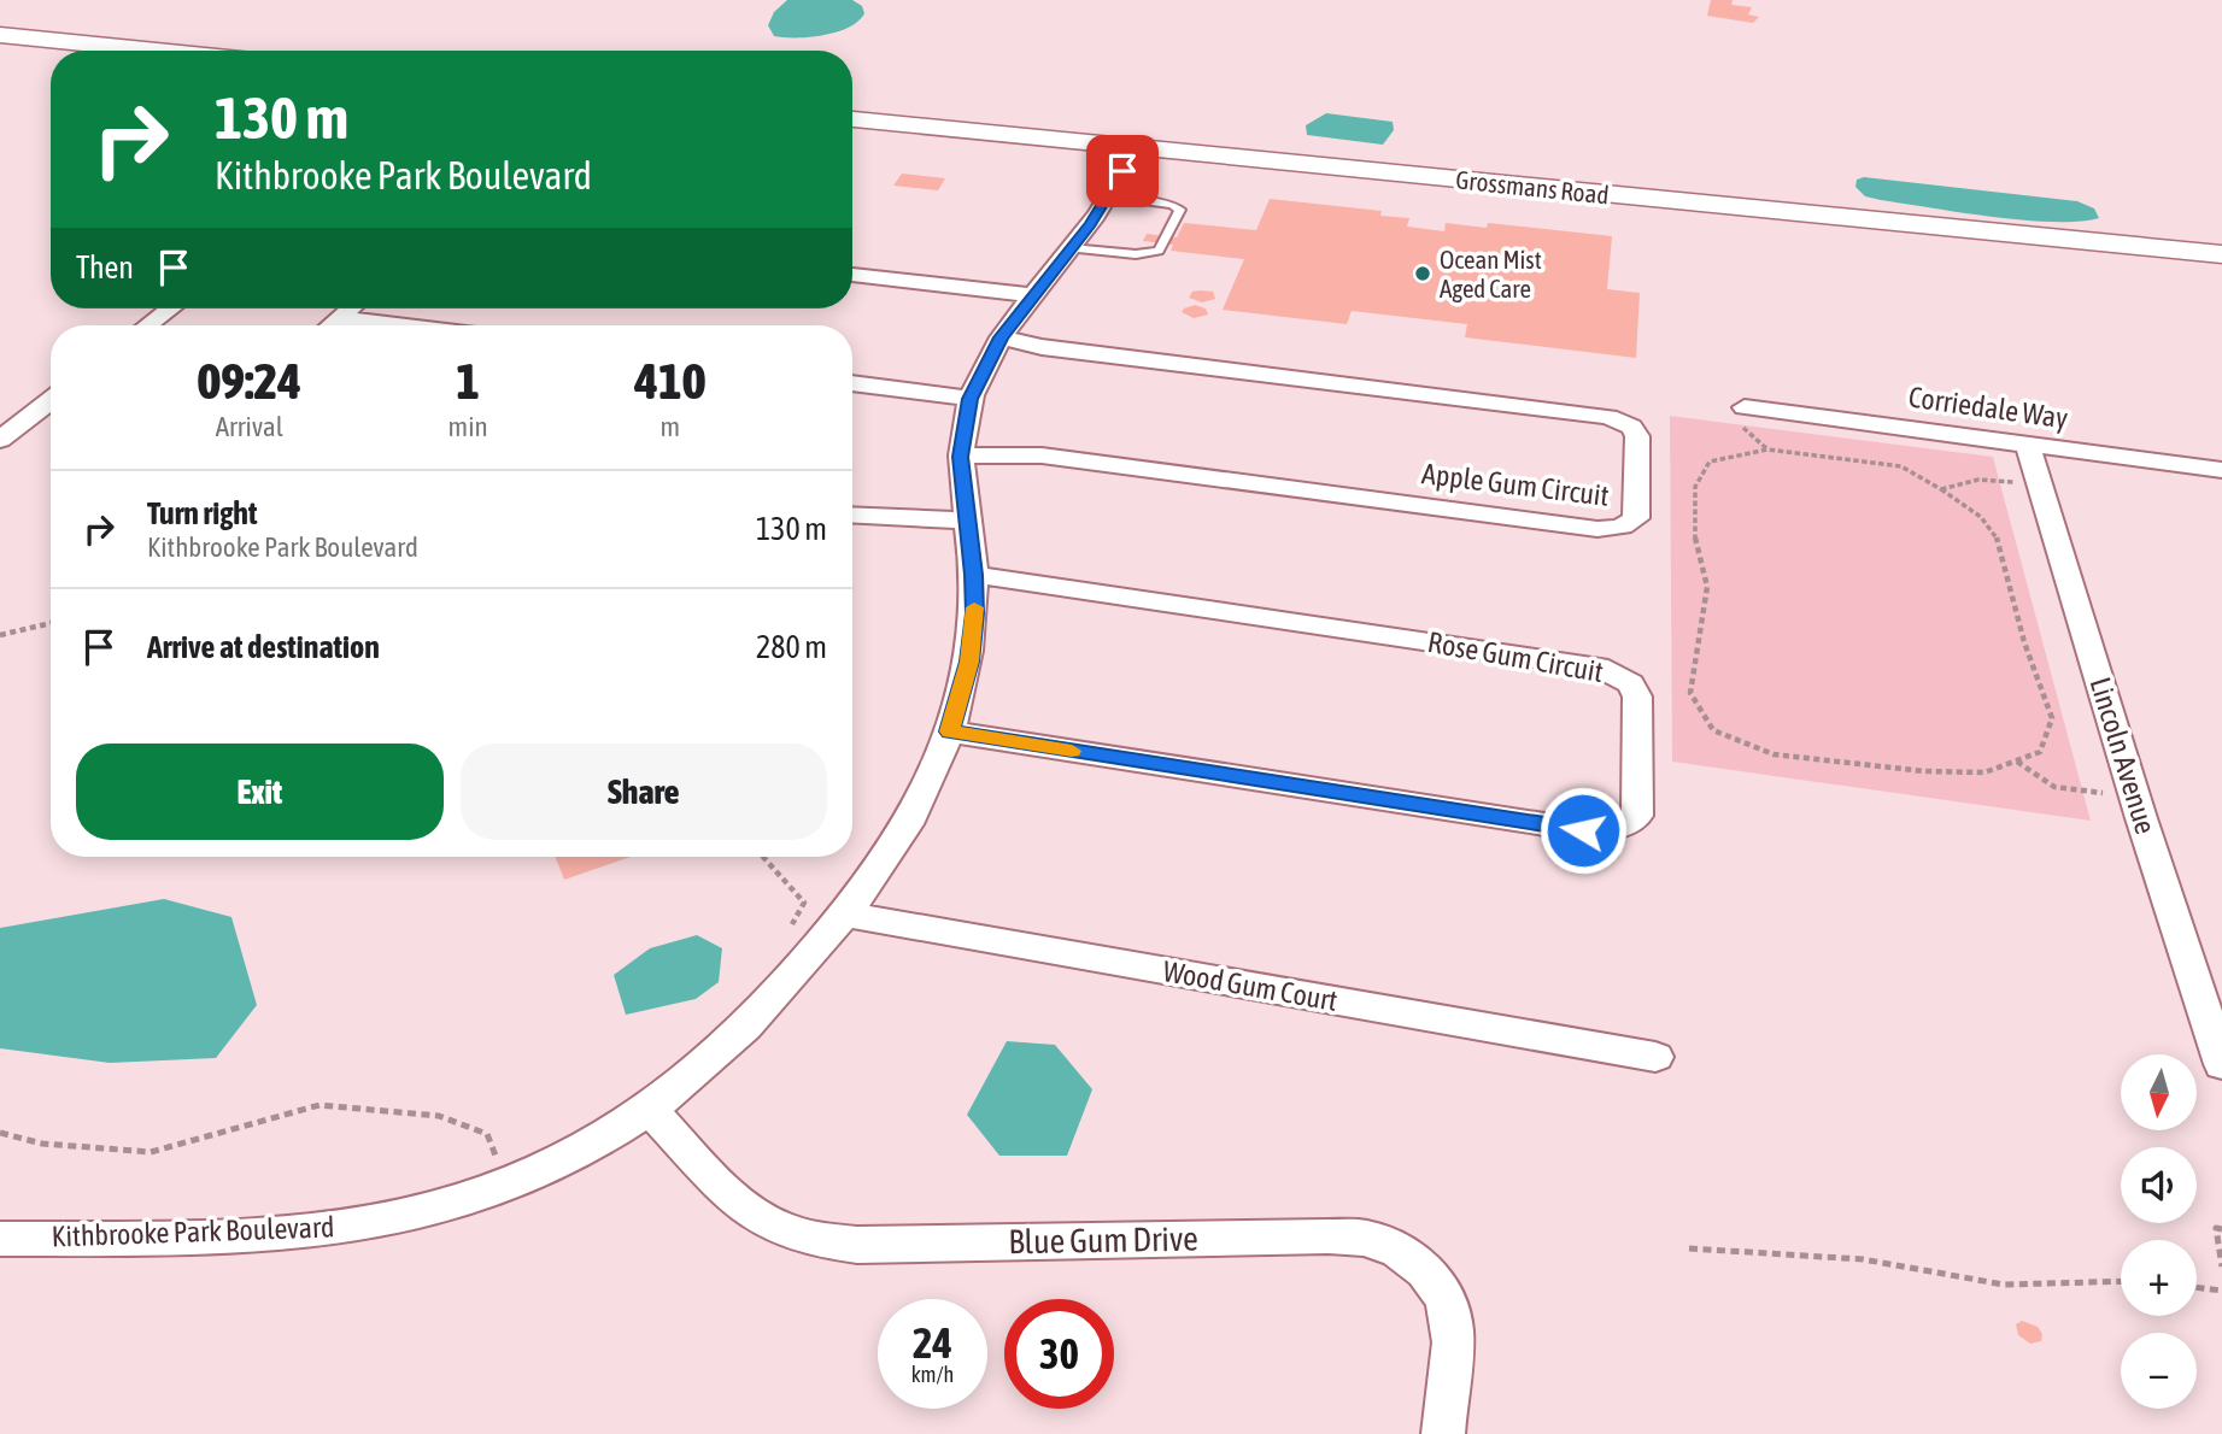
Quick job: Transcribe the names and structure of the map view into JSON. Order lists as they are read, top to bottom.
{
  "streets": {
    "street": [
      "Grossmans Road",
      "Corriedale Way",
      "Apple Gum Circuit",
      "Rose Gum Circuit",
      "Lincoln Avenue",
      "Wood Gum Court",
      "Kithbrooke Park Boulevard",
      "Blue Gum Drive"
    ]
  },
  "crossings": [
    ["Grossmans Road", "Kithbrooke Park Boulevard"],
    ["Corriedale Way", "Lincoln Avenue"],
    ["Apple Gum Circuit", "Kithbrooke Park Boulevard"],
    ["Rose Gum Circuit", "Kithbrooke Park Boulevard"],
    ["Wood Gum Court", "Kithbrooke Park Boulevard"],
    ["Kithbrooke Park Boulevard", "Blue Gum Drive"]
  ],
  "places": ["Ocean Mist Aged Care"],
  "north": "bottom",
  "page": {
    "turn": ["130 m", "Kithbrooke Park Boulevard"],
    "then": "Then",
    "eta": [
      "09:24",
      "Arrival",
      "1",
      "min",
      "410",
      "m"
    ],
    "list": [
      {
        "name": "Turn right",
        "note": "Kithbrooke Park Boulevard",
        "value": "130 m"
      },
      {
        "name": "Arrive at destination",
        "value": "280 m"
      }
    ],
    "buttons": ["Exit", "Share"],
    "map_buttons": ["+", "−"],
    "speed": "24 km/h",
    "limit": "30"
  }
}
